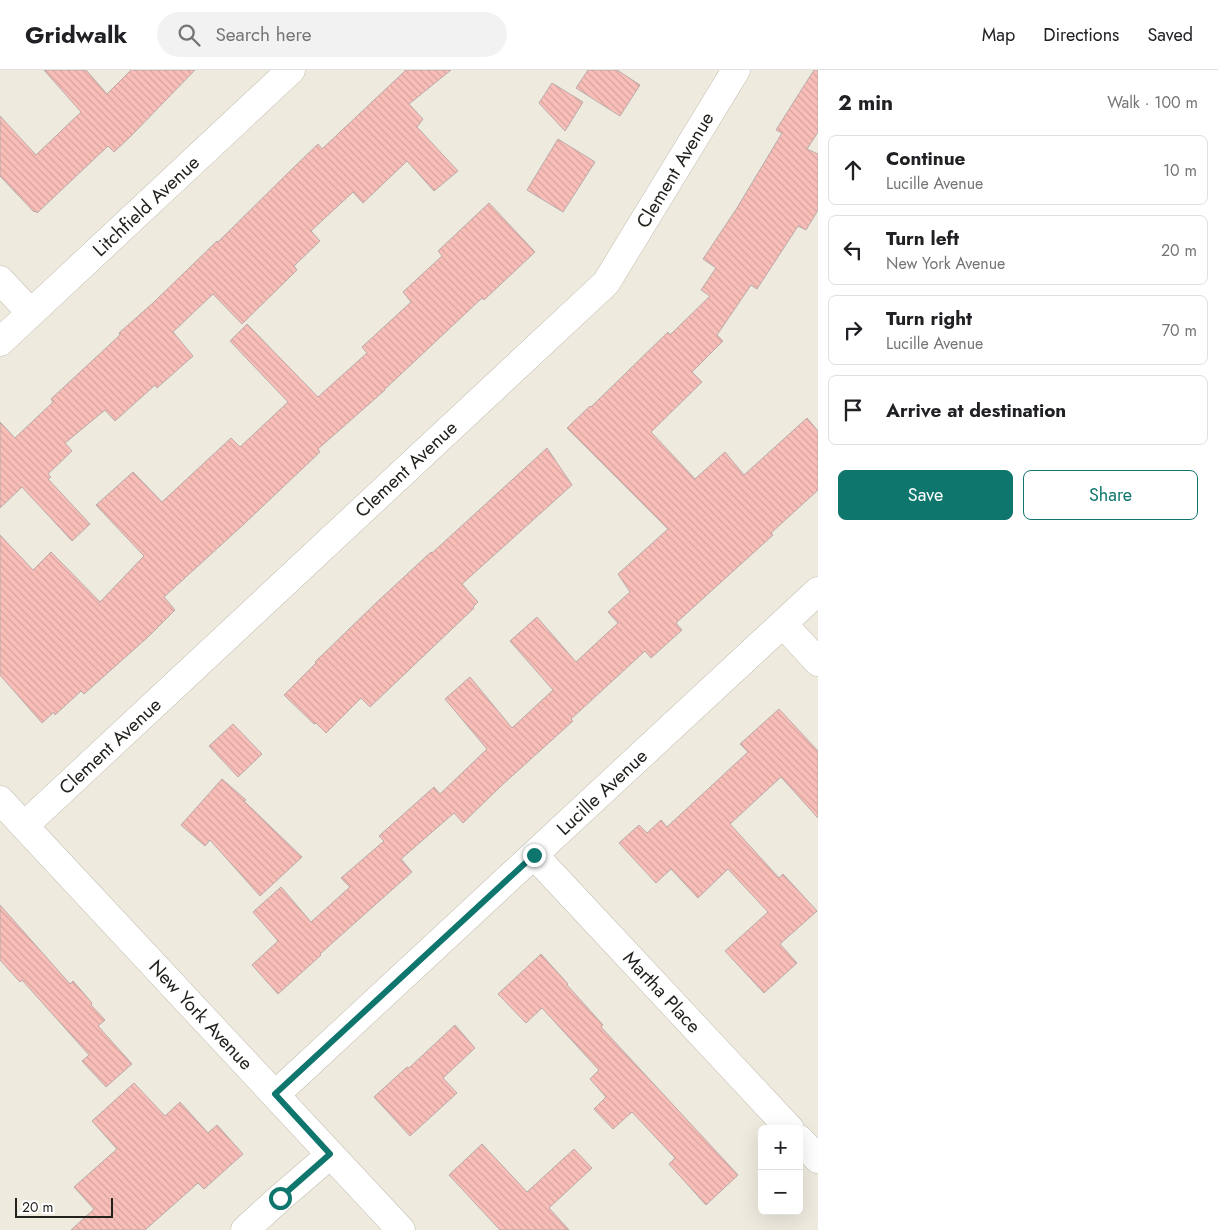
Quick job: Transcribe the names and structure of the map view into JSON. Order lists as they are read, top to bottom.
{
  "streets": {
    "street": [
      "Clement Avenue",
      "Litchfield Avenue",
      "Lucille Avenue",
      "Martha Place",
      "New York Avenue"
    ]
  },
  "crossings": [
    ["Clement Avenue", "New York Avenue"],
    ["Lucille Avenue", "Martha Place"],
    ["Lucille Avenue", "New York Avenue"]
  ],
  "scale_bar": "20 m",
  "page": {
    "header": "Gridwalk",
    "search": "Search here",
    "nav": ["Map", "Directions", "Saved"],
    "heading": ["2 min", "Walk · 100 m"],
    "list": [
      ["Continue", "Lucille Avenue", "10 m"],
      ["Turn left", "New York Avenue", "20 m"],
      ["Turn right", "Lucille Avenue", "70 m"],
      "Arrive at destination"
    ],
    "buttons": ["Save", "Share"],
    "map_buttons": ["+", "−"],
    "scale": "20 m"
  }
}
